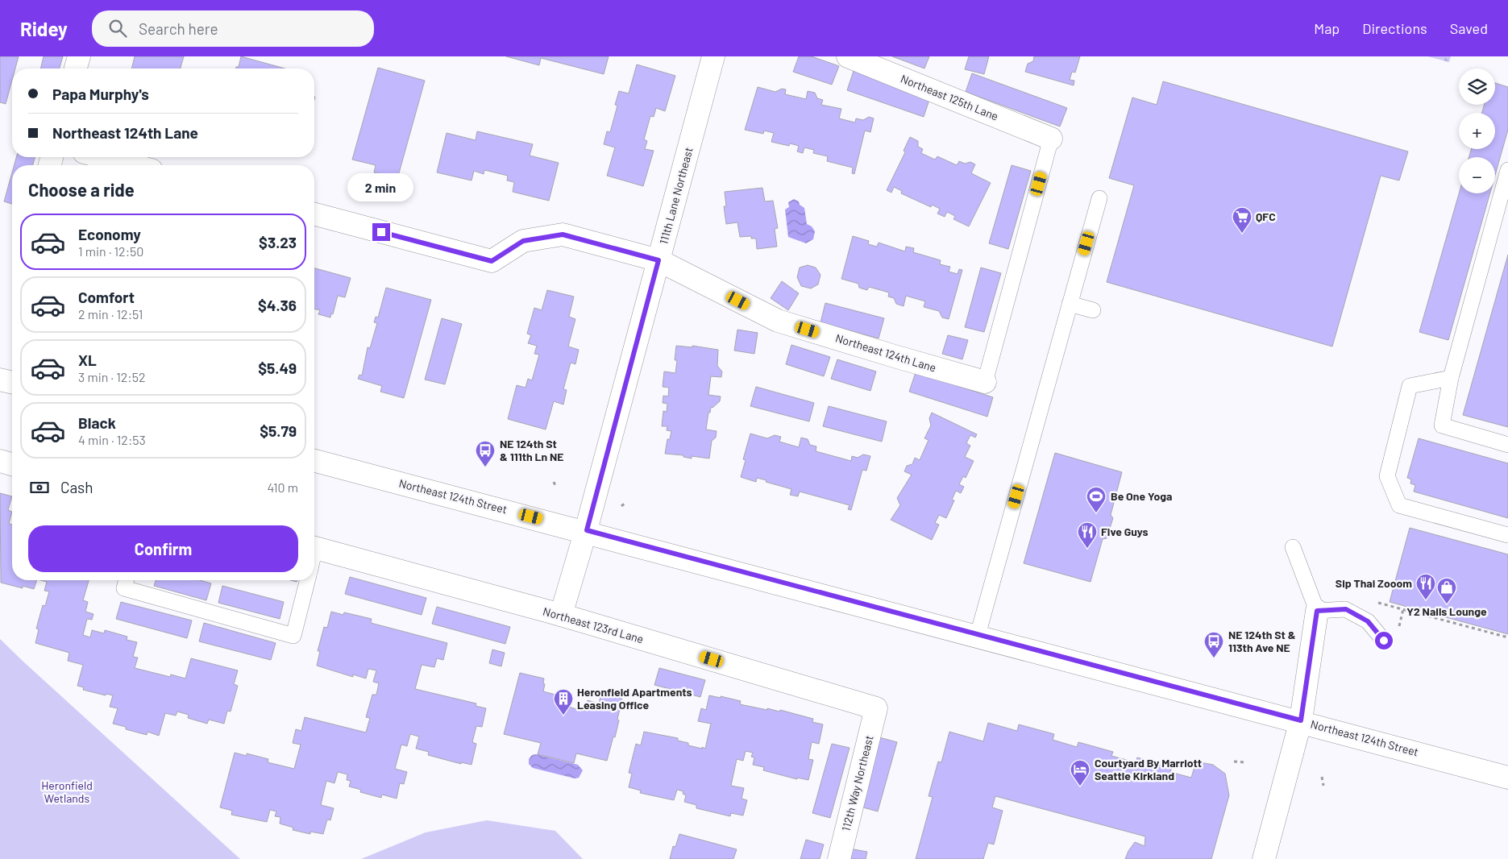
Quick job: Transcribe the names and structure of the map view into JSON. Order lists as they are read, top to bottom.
{
  "streets": {
    "street": [
      "Northeast 125th Lane",
      "111th Lane Northeast",
      "Northeast 124th Lane",
      "Northeast 124th Street",
      "Northeast 123rd Lane",
      "112th Way Northeast"
    ]
  },
  "crossings": [
    ["111th Lane Northeast", "Northeast 124th Lane"],
    ["111th Lane Northeast", "Northeast 124th Street"],
    ["111th Lane Northeast", "Northeast 123rd Lane"],
    ["Northeast 123rd Lane", "112th Way Northeast"]
  ],
  "parks": ["Heronfield Wetlands"],
  "places": {
    "supermarket": ["QFC"],
    "bus stop": ["NE 124th St & 111th Ln NE", "NE 124th St & 113th Ave NE"],
    "sports": ["Be One Yoga"],
    "restaurant": ["Five Guys", "Sip Thai Zooom"],
    "shop": ["Y2 Nails Lounge"],
    "building": ["Heronfield Apartments Leasing Office"],
    "hotel": ["Courtyard By Marriott Seattle Kirkland"]
  },
  "page": {
    "header": "Ridey",
    "search": "Search here",
    "nav": ["Map", "Directions", "Saved"],
    "map_buttons": ["+", "−"],
    "banner": ["Papa Murphy's", "Northeast 124th Lane"],
    "heading": "Choose a ride",
    "bubble": "2 min",
    "list": [
      {
        "name": "Economy",
        "note": "1 min · 12:50",
        "value": "$3.23"
      },
      {
        "name": "Comfort",
        "note": "2 min · 12:51",
        "value": "$4.36"
      },
      {
        "name": "XL",
        "note": "3 min · 12:52",
        "value": "$5.49"
      },
      {
        "name": "Black",
        "note": "4 min · 12:53",
        "value": "$5.79"
      }
    ],
    "pay": ["Cash", "410 m"],
    "buttons": "Confirm"
  }
}
